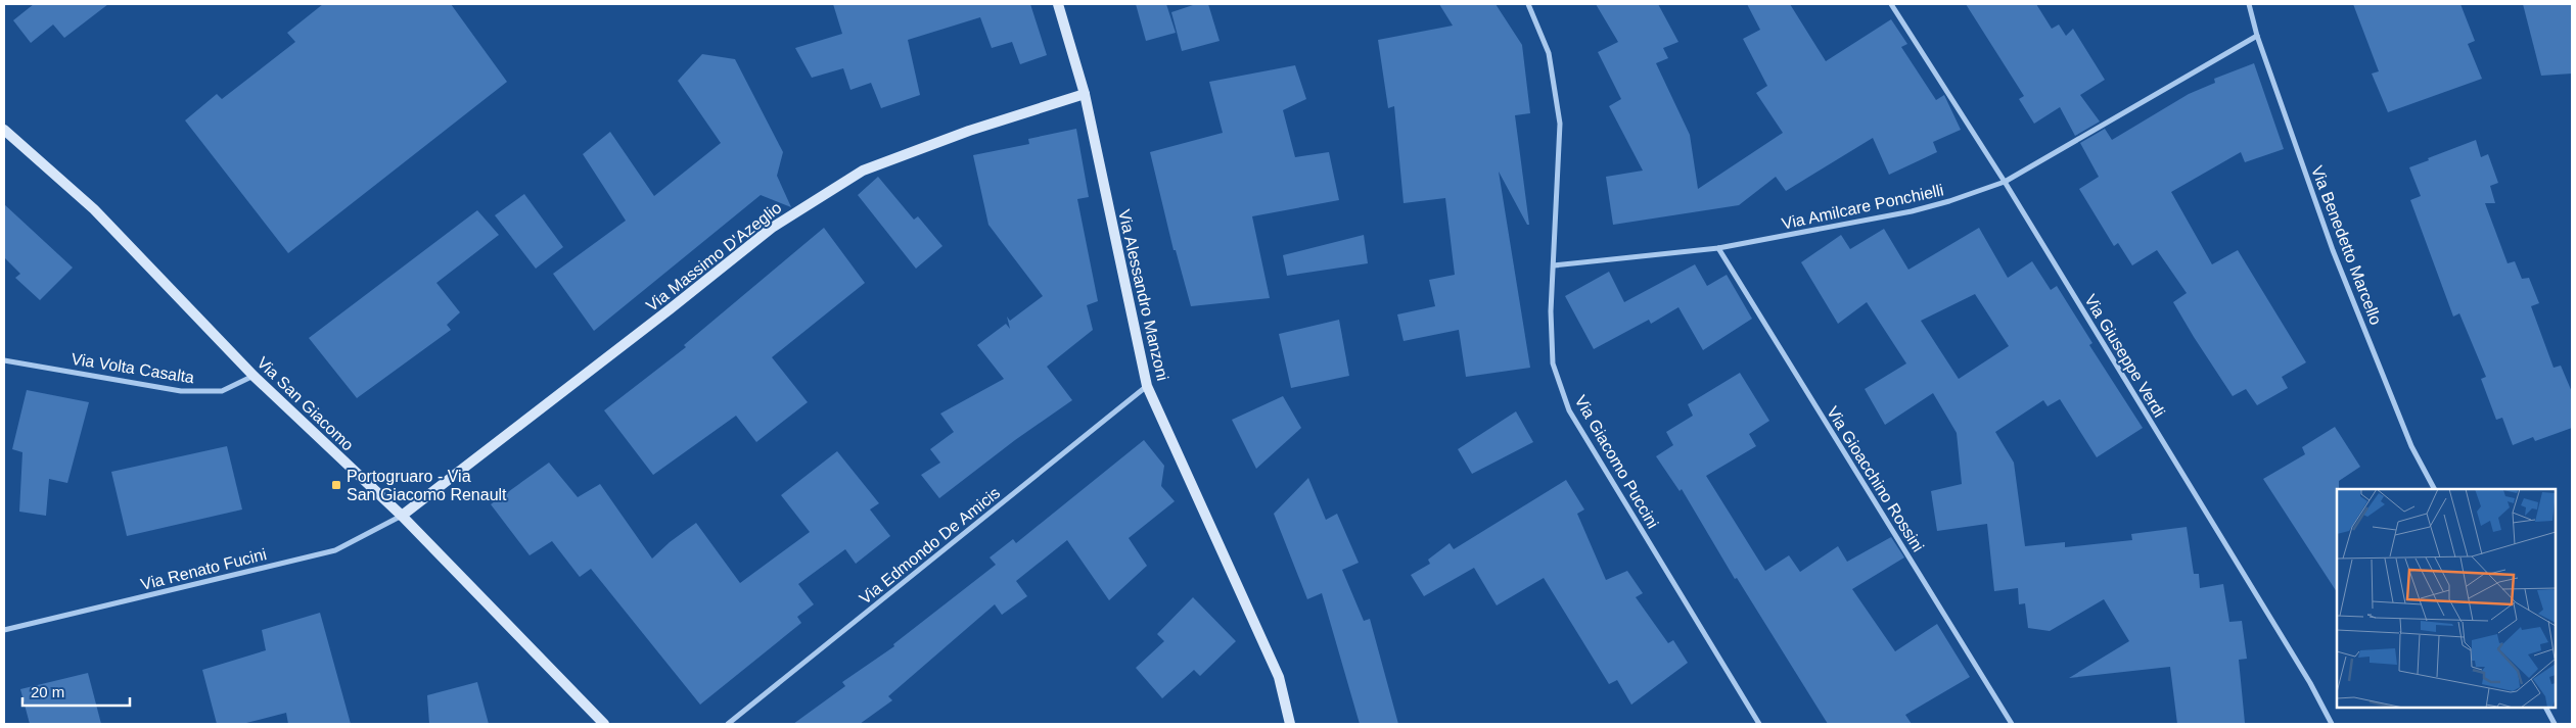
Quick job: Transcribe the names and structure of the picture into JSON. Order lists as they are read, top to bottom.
{
  "streets": {
    "street": [
      "Via Amilcare Ponchielli",
      "Via Benedetto Marcello",
      "Via Massimo D'Azeglio",
      "Via Alessandro Manzoni",
      "Via Giuseppe Verdi",
      "Via Volta Casalta",
      "Via San Giacomo",
      "Via Giacomo Puccini",
      "Via Gioacchino Rossini",
      "Via Edmondo De Amicis",
      "Via Renato Fucini"
    ]
  },
  "crossings": [
    ["Via Amilcare Ponchielli", "Via Benedetto Marcello"],
    ["Via Amilcare Ponchielli", "Via Giuseppe Verdi"],
    ["Via Amilcare Ponchielli", "Via Giacomo Puccini"],
    ["Via Amilcare Ponchielli", "Via Gioacchino Rossini"],
    ["Via Massimo D'Azeglio", "Via Alessandro Manzoni"],
    ["Via Massimo D'Azeglio", "Via San Giacomo"],
    ["Via Massimo D'Azeglio", "Via Renato Fucini"],
    ["Via Alessandro Manzoni", "Via Edmondo De Amicis"],
    ["Via Volta Casalta", "Via San Giacomo"],
    ["Via San Giacomo", "Via Renato Fucini"]
  ],
  "places": {
    "transit": ["Portogruaro - Via San Giacomo Renault"]
  },
  "scale_bar": "20 m"
}
